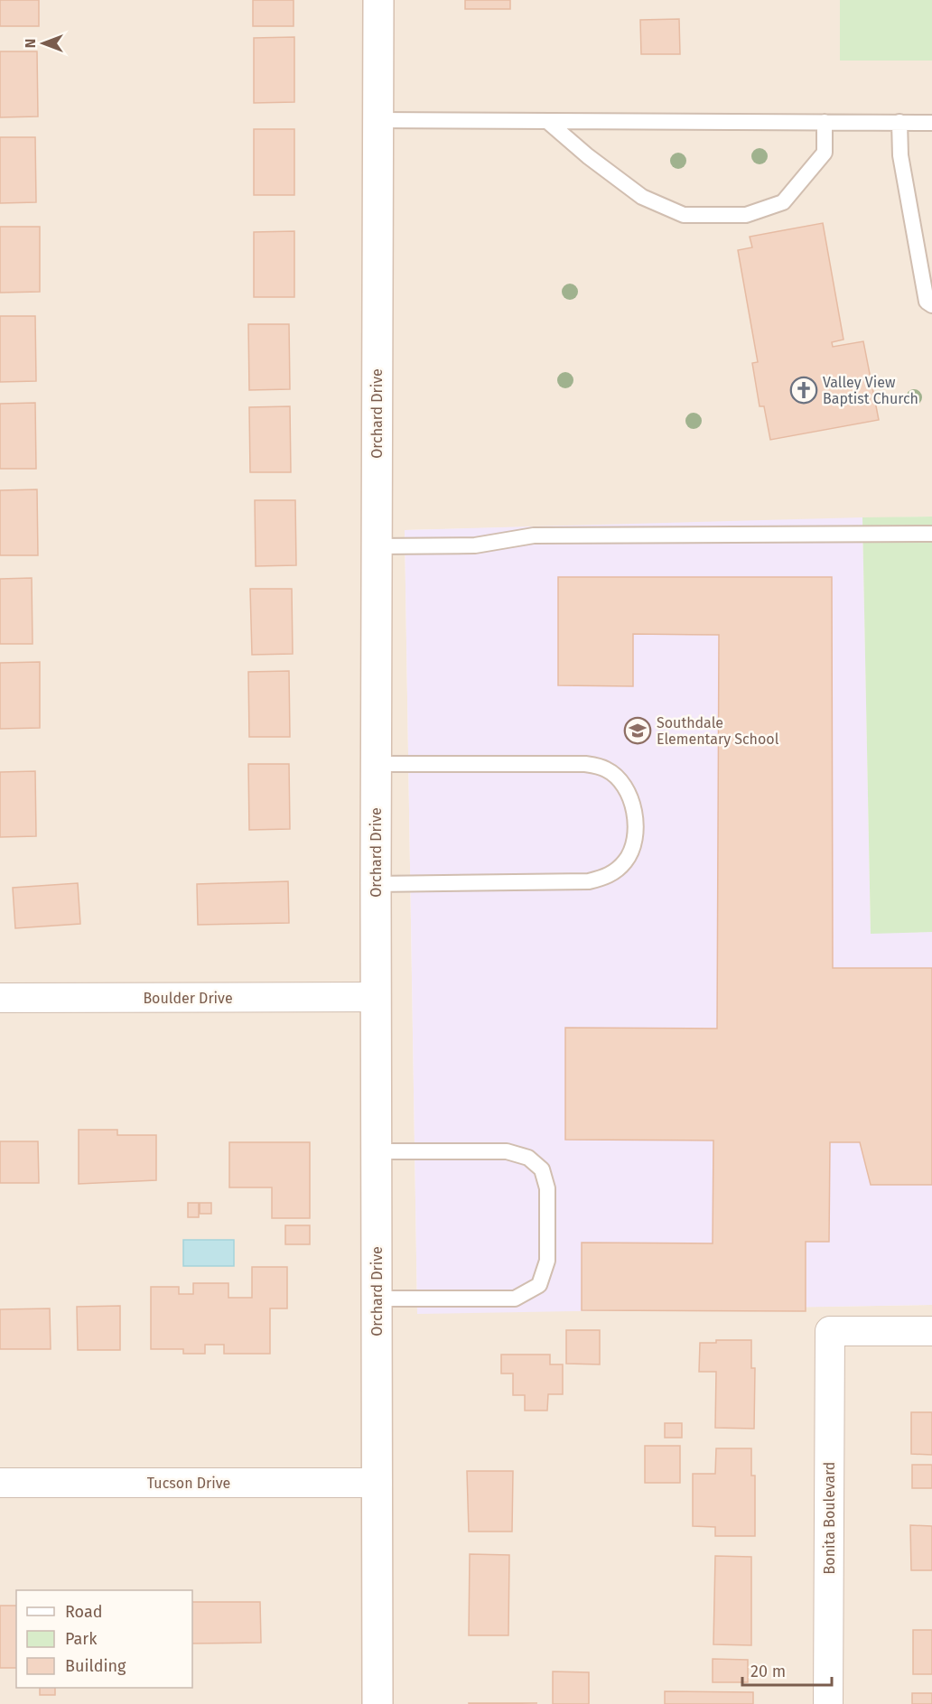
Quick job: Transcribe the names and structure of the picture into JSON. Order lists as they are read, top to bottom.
{
  "streets": {
    "street": [
      "Orchard Drive",
      "Boulder Drive",
      "Tucson Drive",
      "Bonita Boulevard"
    ]
  },
  "crossings": [
    ["Orchard Drive", "Boulder Drive"],
    ["Orchard Drive", "Tucson Drive"]
  ],
  "places": {
    "church": ["Valley View Baptist Church"],
    "school or university": ["Southdale Elementary School"]
  },
  "legend": ["Road", "Park", "Building"],
  "scale_bar": "20 m",
  "north": "left"
}
